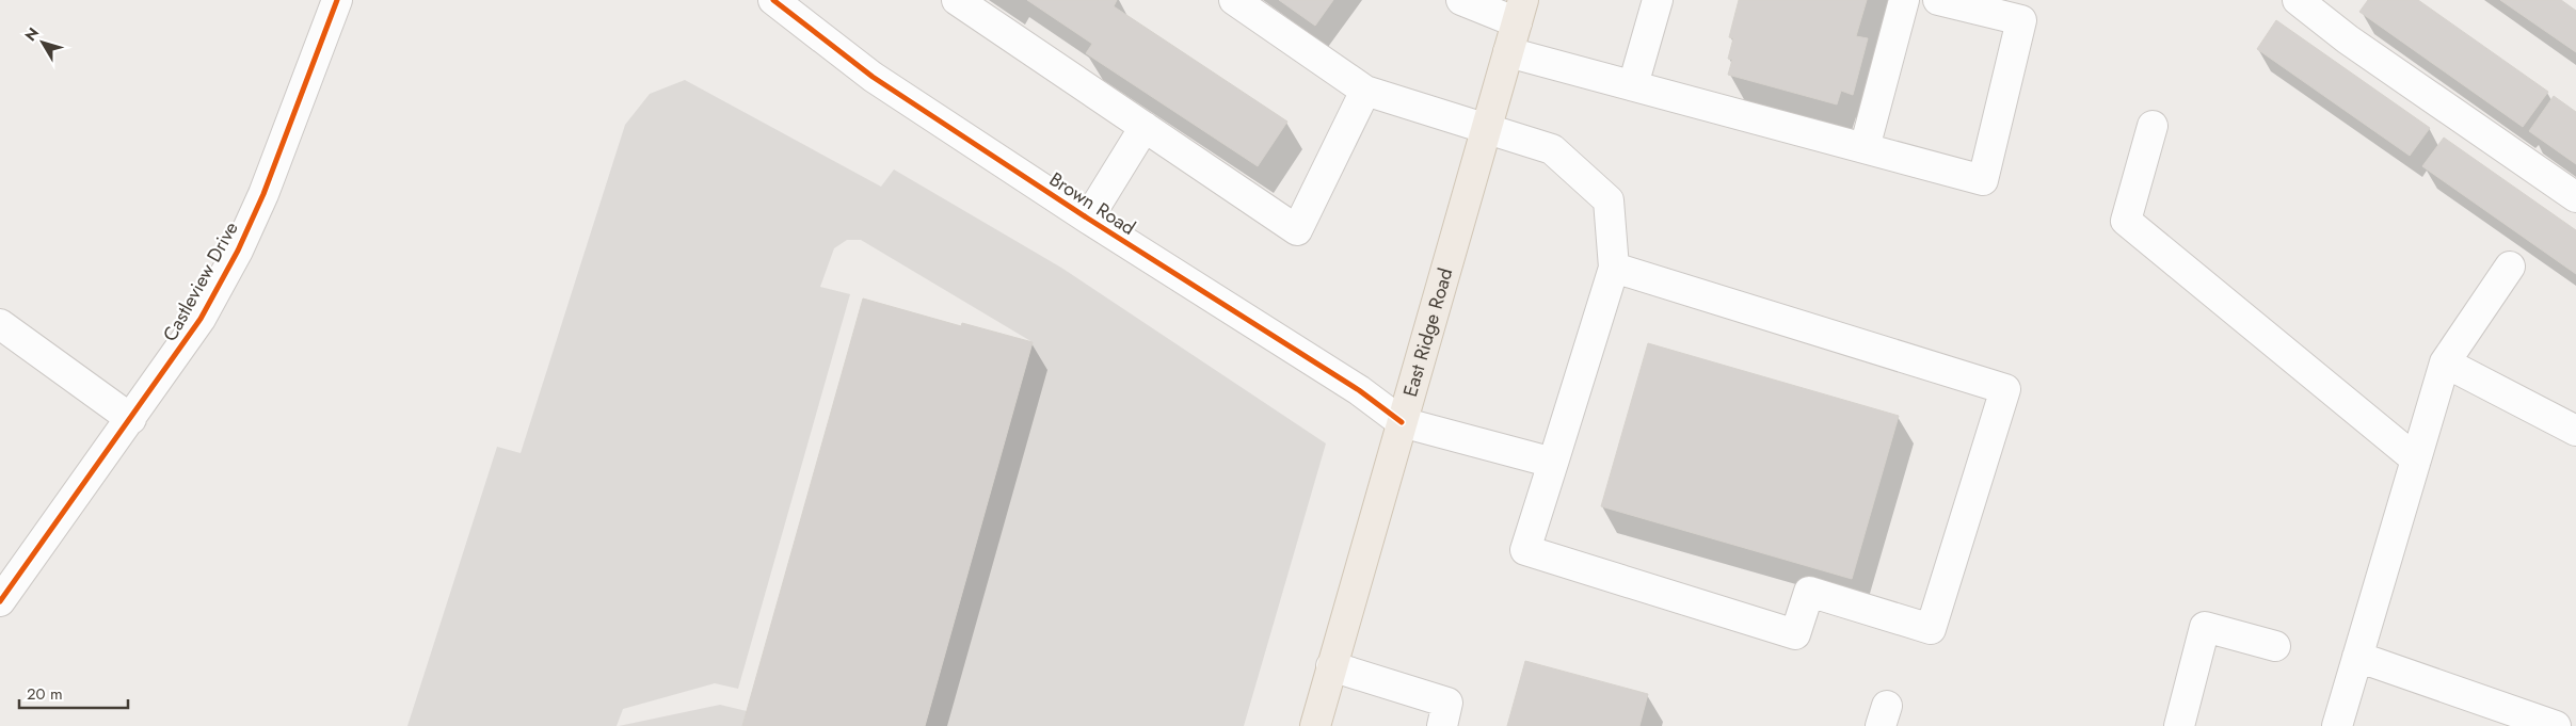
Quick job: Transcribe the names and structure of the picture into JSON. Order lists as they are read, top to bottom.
{
  "streets": {
    "main road": ["East Ridge Road"],
    "street": ["Brown Road", "Castleview Drive"]
  },
  "crossings": [
    ["Brown Road", "East Ridge Road"]
  ],
  "scale_bar": "20 m",
  "north": "top left"
}
